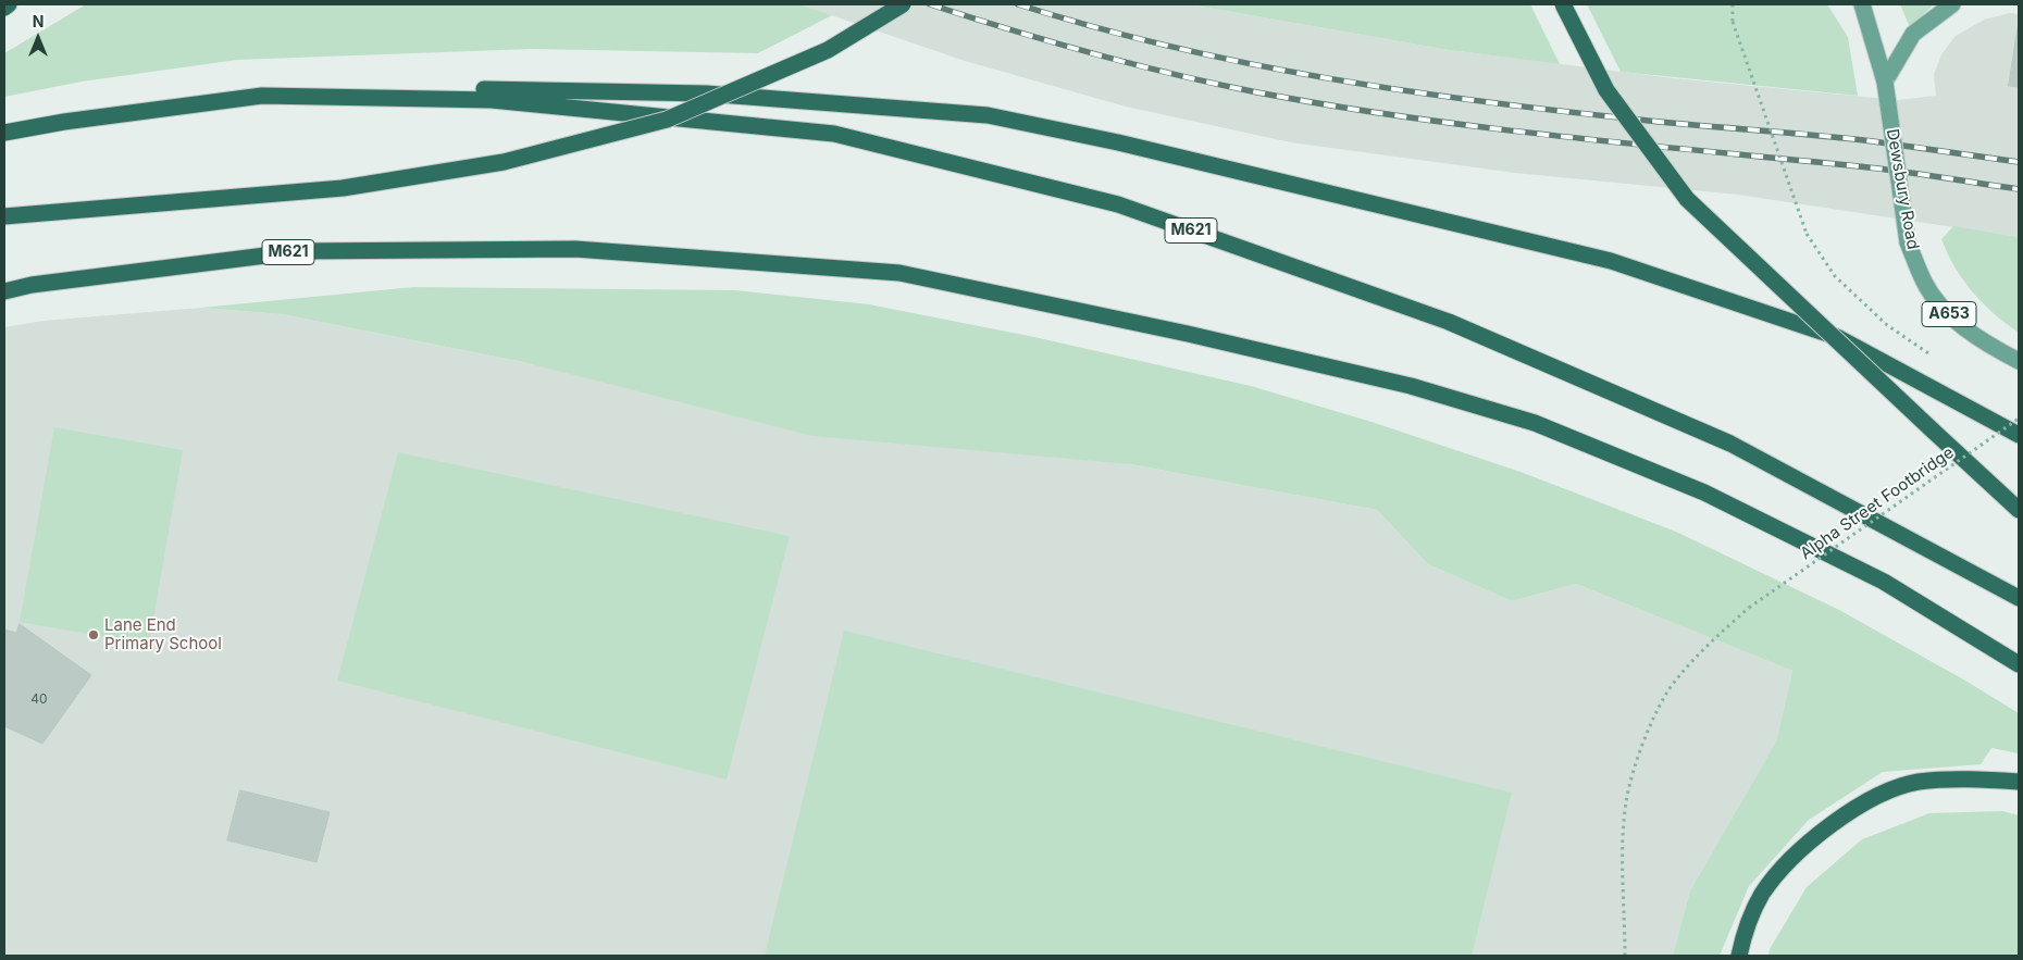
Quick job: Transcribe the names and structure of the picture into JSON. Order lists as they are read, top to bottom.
{
  "streets": {
    "highway": ["M621"],
    "main road": ["Dewsbury Road", "A653"],
    "path": ["Alpha Street Footbridge"]
  },
  "places": ["Lane End Primary School"],
  "house_numbers": ["40"],
  "north": "top"
}
